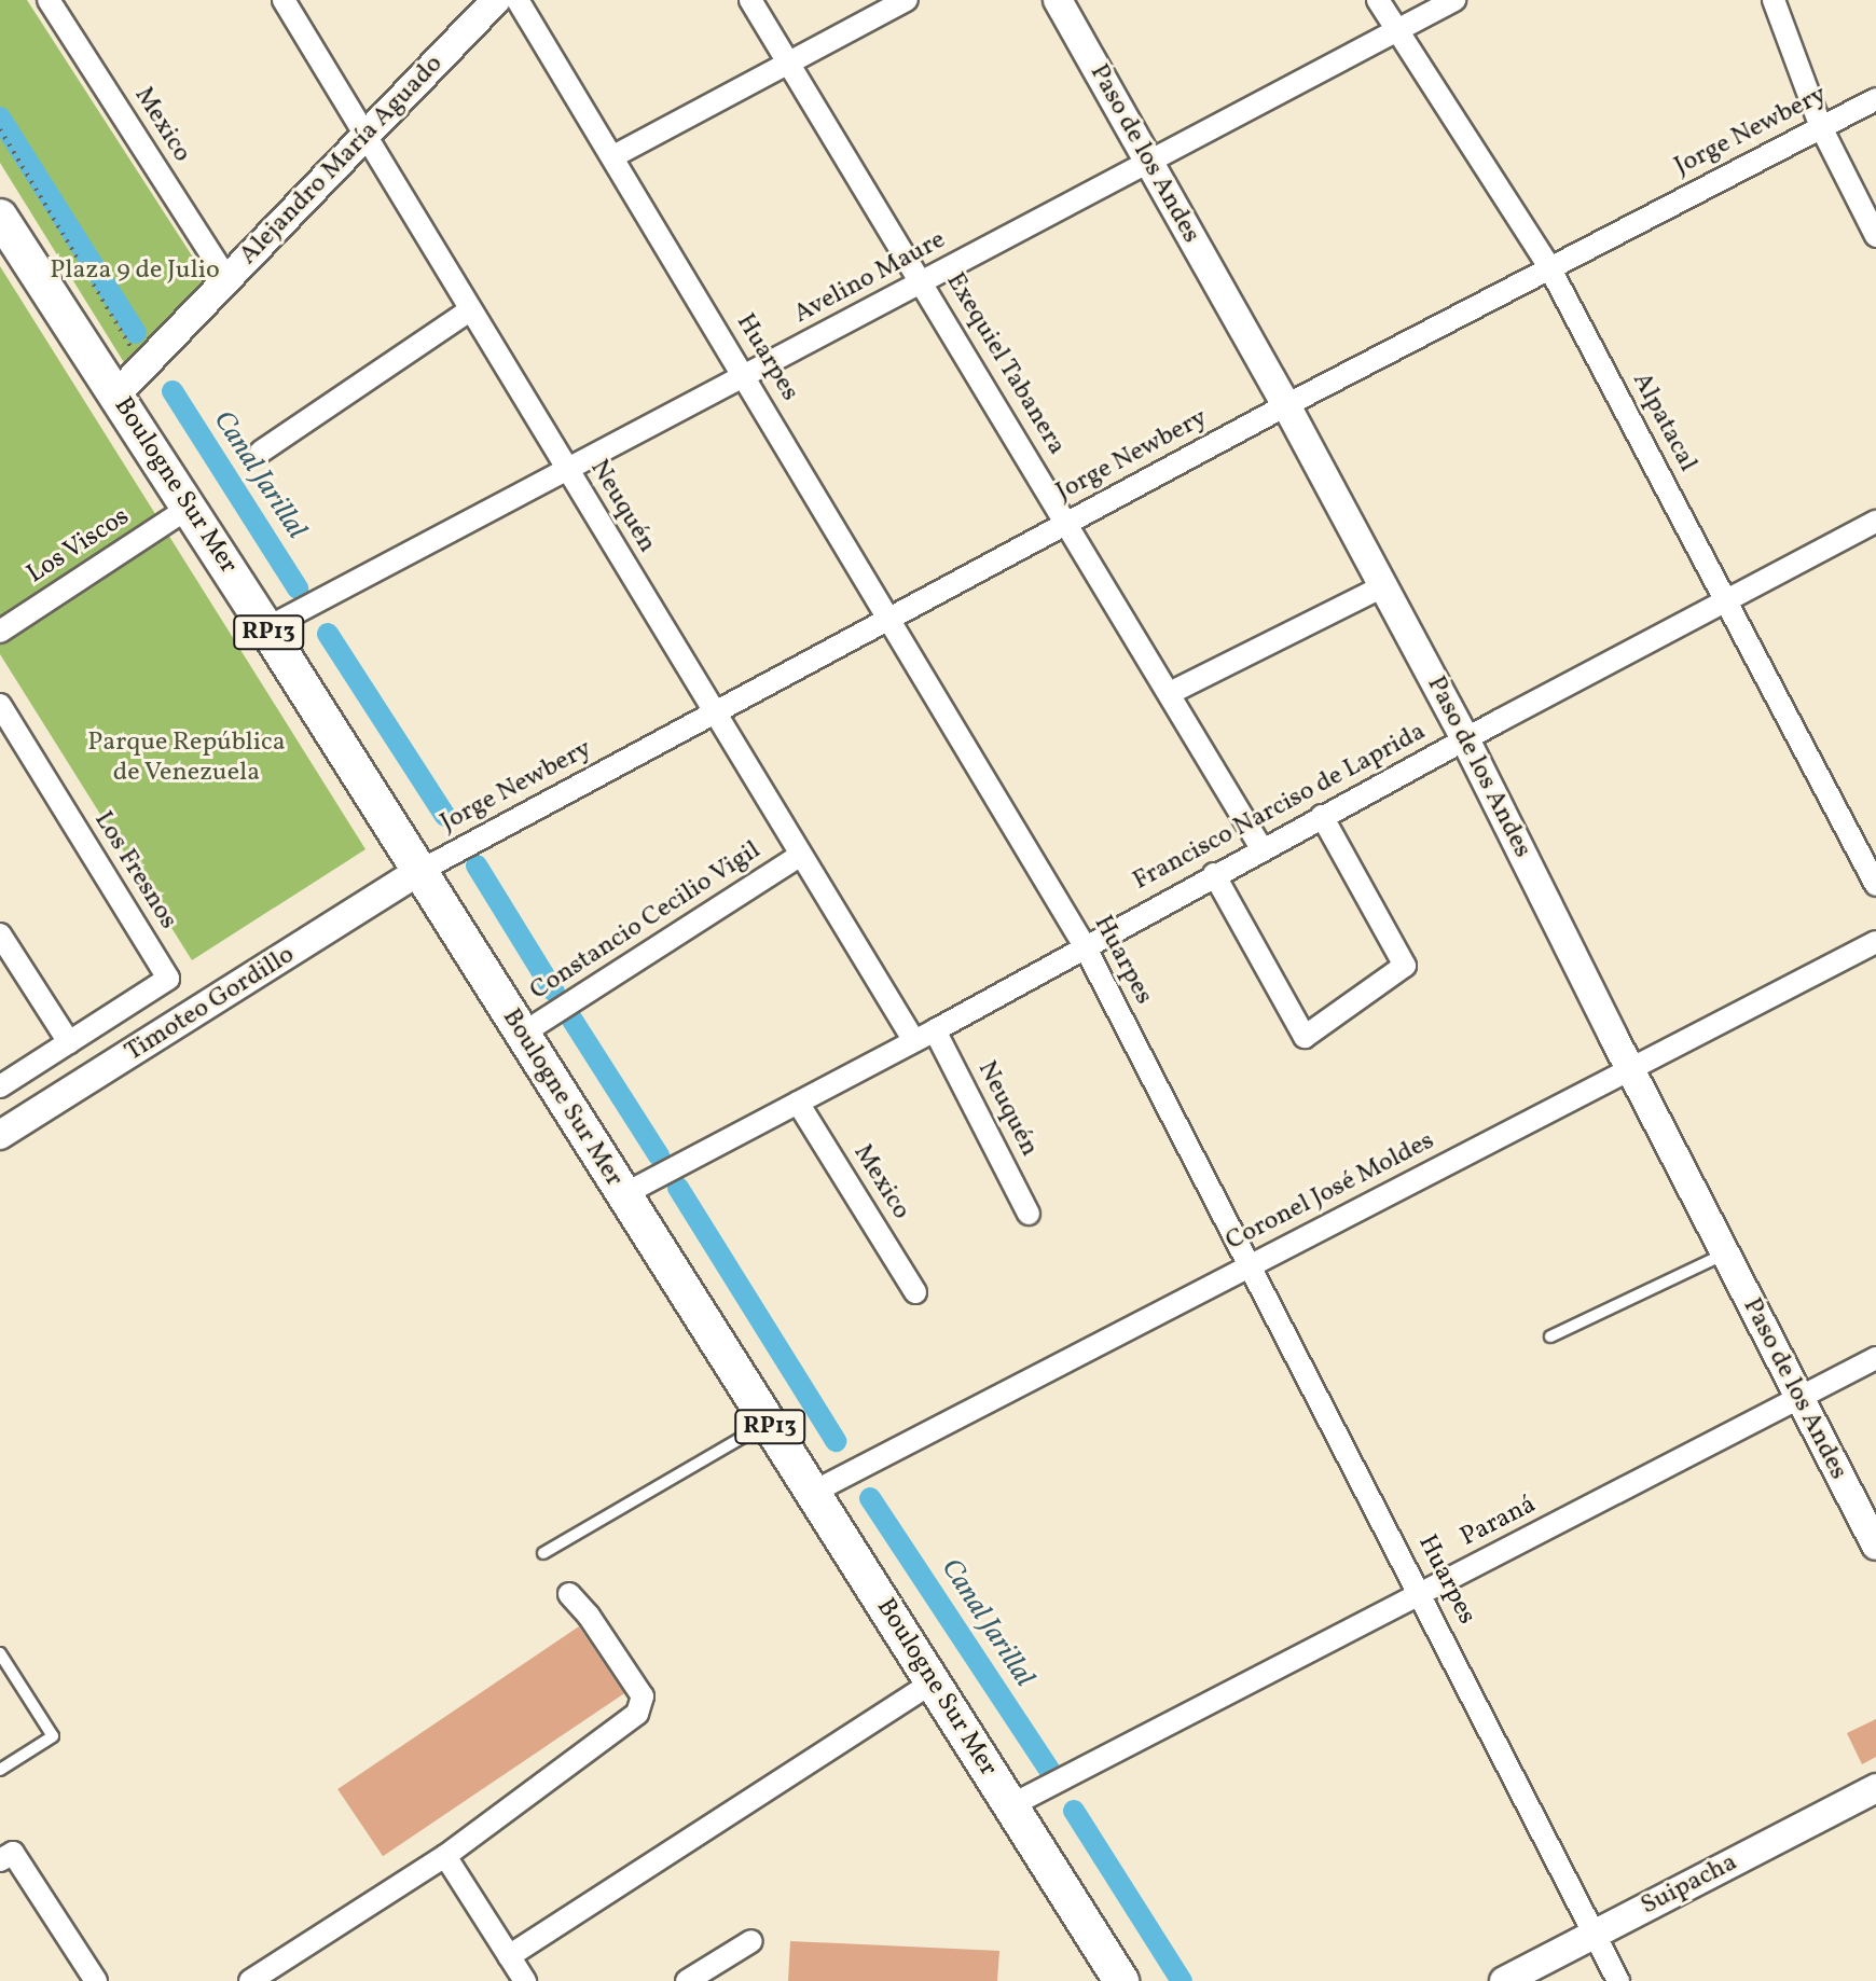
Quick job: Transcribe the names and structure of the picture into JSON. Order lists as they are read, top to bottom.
{
  "streets": {
    "main road": ["Boulogne Sur Mer", "RP13"],
    "street": [
      "Mexico",
      "Jorge Newbery",
      "Paso de los Andes",
      "Alejandro María Aguado",
      "Avelino Maure",
      "Huarpes",
      "Exequiel Tabanera",
      "Alpatacal",
      "Neuquén",
      "Los Viscos",
      "Francisco Narciso de Laprida",
      "Los Fresnos",
      "Constancio Cecilio Vigil",
      "Timoteo Gordillo",
      "Coronel José Moldes",
      "Paraná",
      "Suipacha"
    ]
  },
  "crossings": [
    ["Mexico", "Alejandro María Aguado"],
    ["Mexico", "Francisco Narciso de Laprida"],
    ["Jorge Newbery", "Paso de los Andes"],
    ["Jorge Newbery", "Huarpes"],
    ["Jorge Newbery", "Exequiel Tabanera"],
    ["Jorge Newbery", "Alpatacal"],
    ["Jorge Newbery", "Boulogne Sur Mer"],
    ["Jorge Newbery", "Neuquén"],
    ["Jorge Newbery", "Timoteo Gordillo"],
    ["Paso de los Andes", "Avelino Maure"],
    ["Paso de los Andes", "Francisco Narciso de Laprida"],
    ["Paso de los Andes", "Coronel José Moldes"],
    ["Paso de los Andes", "Paraná"],
    ["Alejandro María Aguado", "Boulogne Sur Mer"],
    ["Alejandro María Aguado", "Neuquén"],
    ["Avelino Maure", "Huarpes"],
    ["Avelino Maure", "Exequiel Tabanera"],
    ["Avelino Maure", "Alpatacal"],
    ["Avelino Maure", "Boulogne Sur Mer"],
    ["Avelino Maure", "Neuquén"],
    ["Huarpes", "Francisco Narciso de Laprida"],
    ["Huarpes", "Coronel José Moldes"],
    ["Huarpes", "Paraná"],
    ["Huarpes", "Suipacha"],
    ["Exequiel Tabanera", "Francisco Narciso de Laprida"],
    ["Alpatacal", "Francisco Narciso de Laprida"],
    ["Boulogne Sur Mer", "Los Viscos"],
    ["Boulogne Sur Mer", "Francisco Narciso de Laprida"],
    ["Boulogne Sur Mer", "Constancio Cecilio Vigil"],
    ["Boulogne Sur Mer", "Timoteo Gordillo"],
    ["Boulogne Sur Mer", "Coronel José Moldes"],
    ["Boulogne Sur Mer", "Paraná"],
    ["Neuquén", "Francisco Narciso de Laprida"],
    ["Neuquén", "Constancio Cecilio Vigil"]
  ],
  "water": ["Canal Jarillal"],
  "parks": ["Plaza 9 de Julio", "Parque República de Venezuela"]
}
